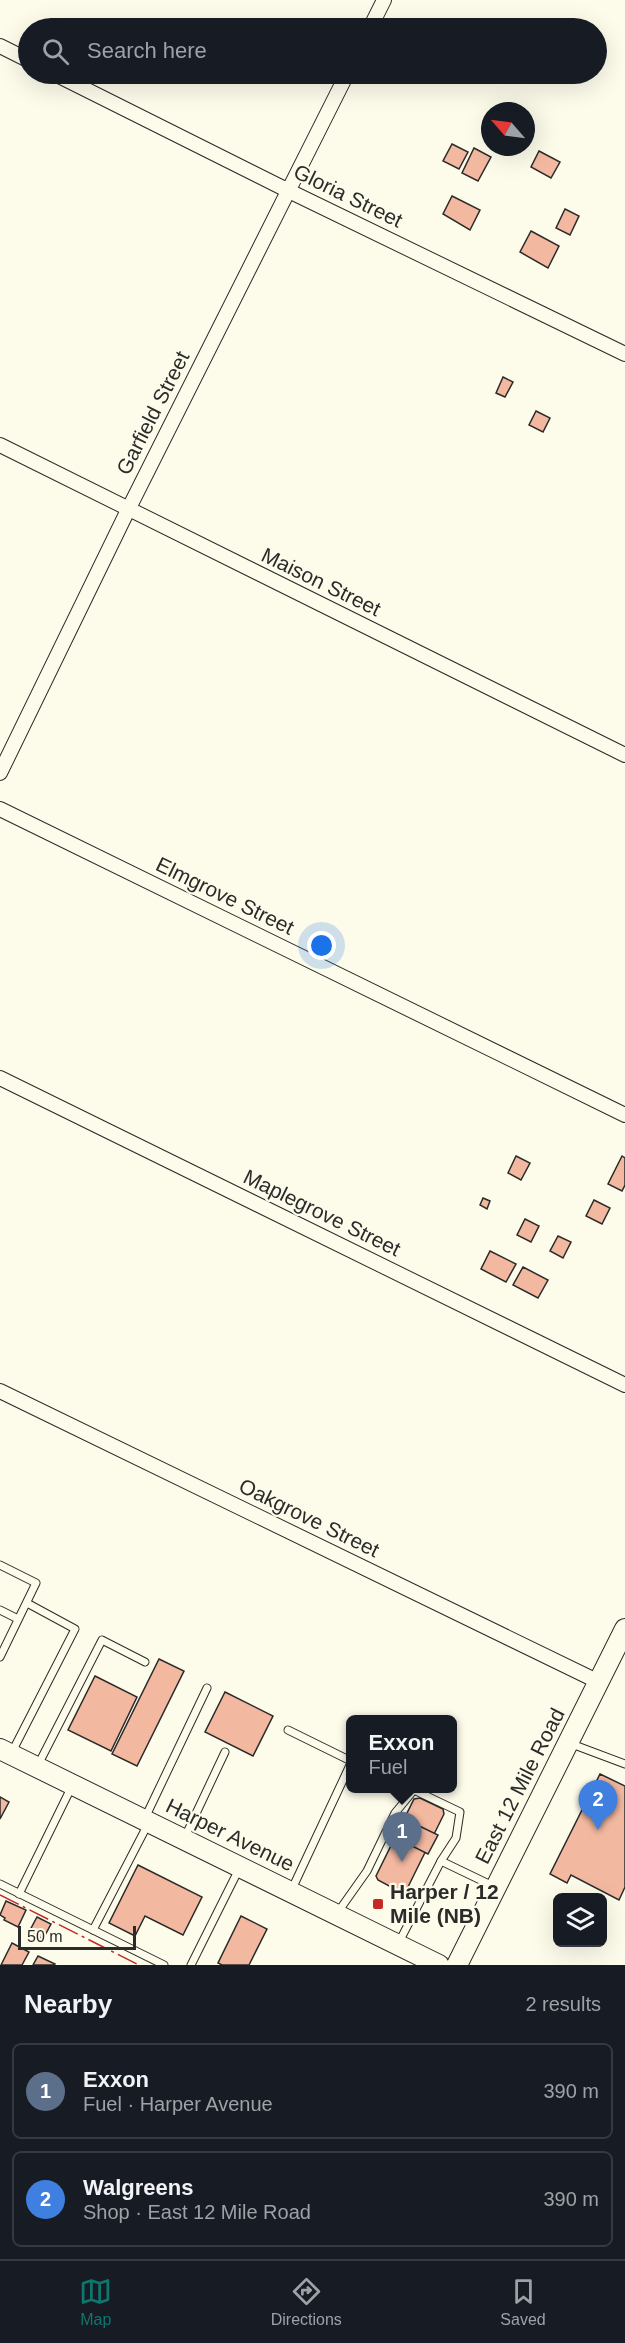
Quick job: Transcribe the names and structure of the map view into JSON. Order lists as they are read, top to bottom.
{
  "streets": {
    "main road": ["East 12 Mile Road", "Harper Avenue"],
    "street": [
      "Gloria Street",
      "Garfield Street",
      "Maison Street",
      "Elmgrove Street",
      "Maplegrove Street",
      "Oakgrove Street"
    ]
  },
  "crossings": [
    ["Gloria Street", "Garfield Street"],
    ["Garfield Street", "Maison Street"],
    ["Oakgrove Street", "East 12 Mile Road"]
  ],
  "places": {
    "transit": ["Harper / 12 Mile (NB)"]
  },
  "scale_bar": "50 m",
  "north": "top left",
  "page": {
    "search": "Search here",
    "popup": ["Exxon", "Fuel"],
    "pins": ["2", "1"],
    "scale": "50 m",
    "heading": ["Nearby", "2 results"],
    "list": [
      {
        "mark": "1",
        "name": "Exxon",
        "note": "Fuel · Harper Avenue",
        "value": "390 m"
      },
      {
        "mark": "2",
        "name": "Walgreens",
        "note": "Shop · East 12 Mile Road",
        "value": "390 m"
      }
    ],
    "nav": ["Map", "Directions", "Saved"]
  }
}
